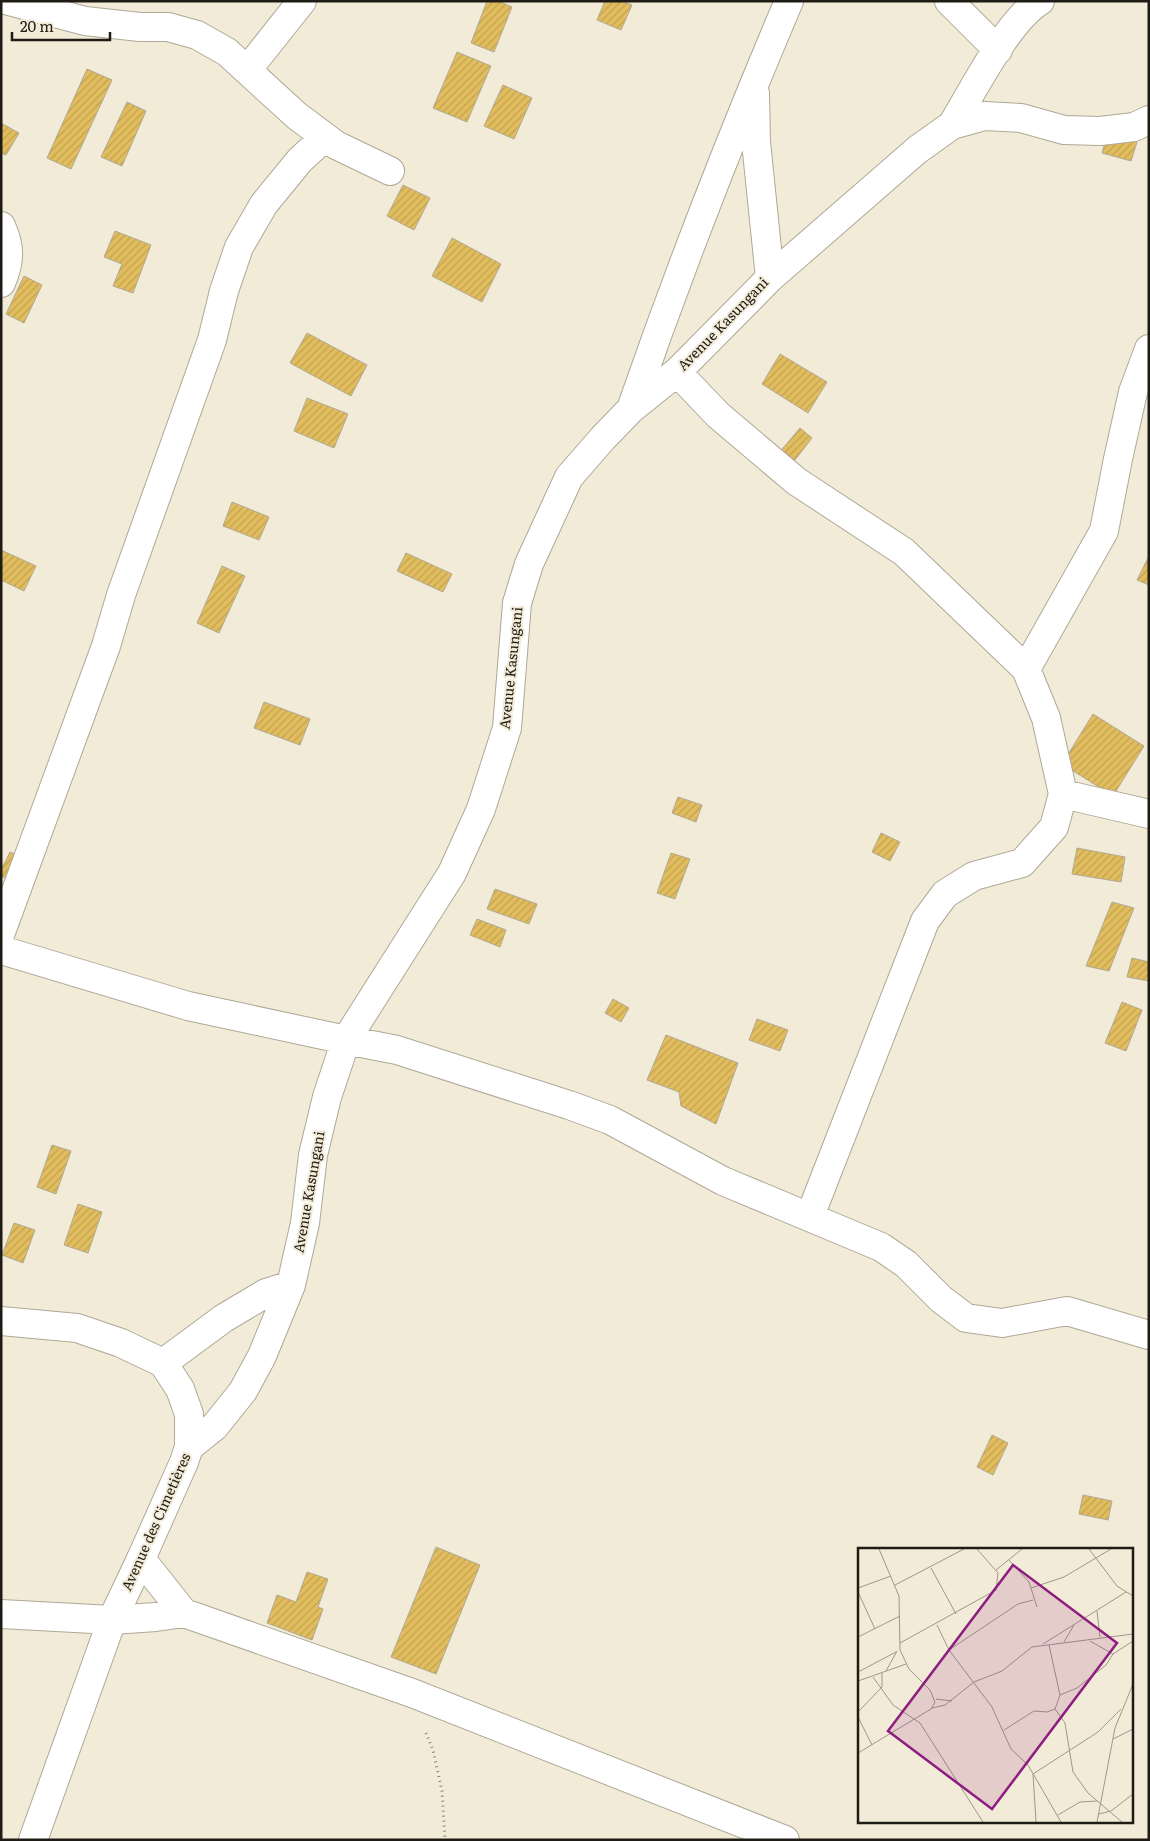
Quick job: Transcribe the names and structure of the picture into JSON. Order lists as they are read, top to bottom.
{
  "streets": {
    "street": ["Avenue Kasungani", "Avenue des Cimetières"]
  },
  "crossings": [
    ["Avenue Kasungani", "Avenue des Cimetières"]
  ],
  "scale_bar": "20 m"
}
